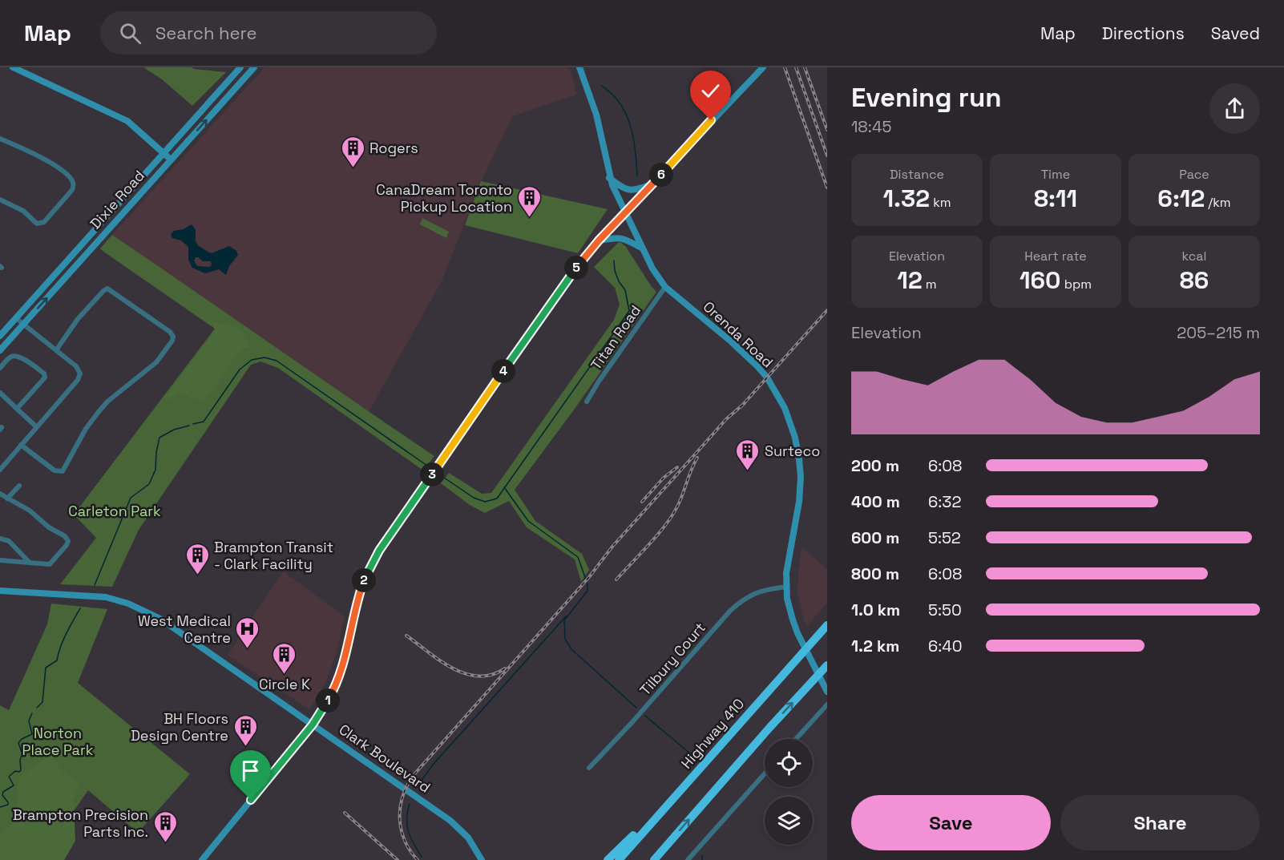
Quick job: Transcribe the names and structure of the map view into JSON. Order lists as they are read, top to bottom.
{
  "streets": {
    "highway": ["Highway 410"],
    "street": [
      "Dixie Road",
      "Orenda Road",
      "Titan Road",
      "Tilbury Court",
      "Clark Boulevard"
    ]
  },
  "crossings": [
    ["Orenda Road", "Titan Road"],
    ["Orenda Road", "Tilbury Court"]
  ],
  "parks": ["Carleton Park", "Norton Place Park"],
  "places": {
    "building": [
      "Rogers",
      "CanaDream Toronto Pickup Location",
      "Surteco",
      "Brampton Transit - Clark Facility",
      "Circle K",
      "BH Floors Design Centre",
      "Brampton Precision Parts Inc."
    ],
    "hospital": ["West Medical Centre"]
  },
  "page": {
    "header": "Map",
    "search": "Search here",
    "nav": ["Map", "Directions", "Saved"],
    "heading": ["Evening run", "18:45"],
    "stats": [
      ["Distance", "1.32 km"],
      ["Time", "8:11"],
      ["Pace", "6:12 /km"],
      ["Elevation", "12 m"],
      ["Heart rate", "160 bpm"],
      ["kcal", "86"]
    ],
    "pins": [
      "6",
      "5",
      "4",
      "3",
      "2",
      "1"
    ],
    "chart": ["Elevation", "205–215 m"],
    "list": [
      {
        "name": "200 m",
        "note": "6:08"
      },
      {
        "name": "400 m",
        "note": "6:32"
      },
      {
        "name": "600 m",
        "note": "5:52"
      },
      {
        "name": "800 m",
        "note": "6:08"
      },
      {
        "name": "1.0 km",
        "note": "5:50"
      },
      {
        "name": "1.2 km",
        "note": "6:40"
      }
    ],
    "buttons": ["Save", "Share"]
  }
}
